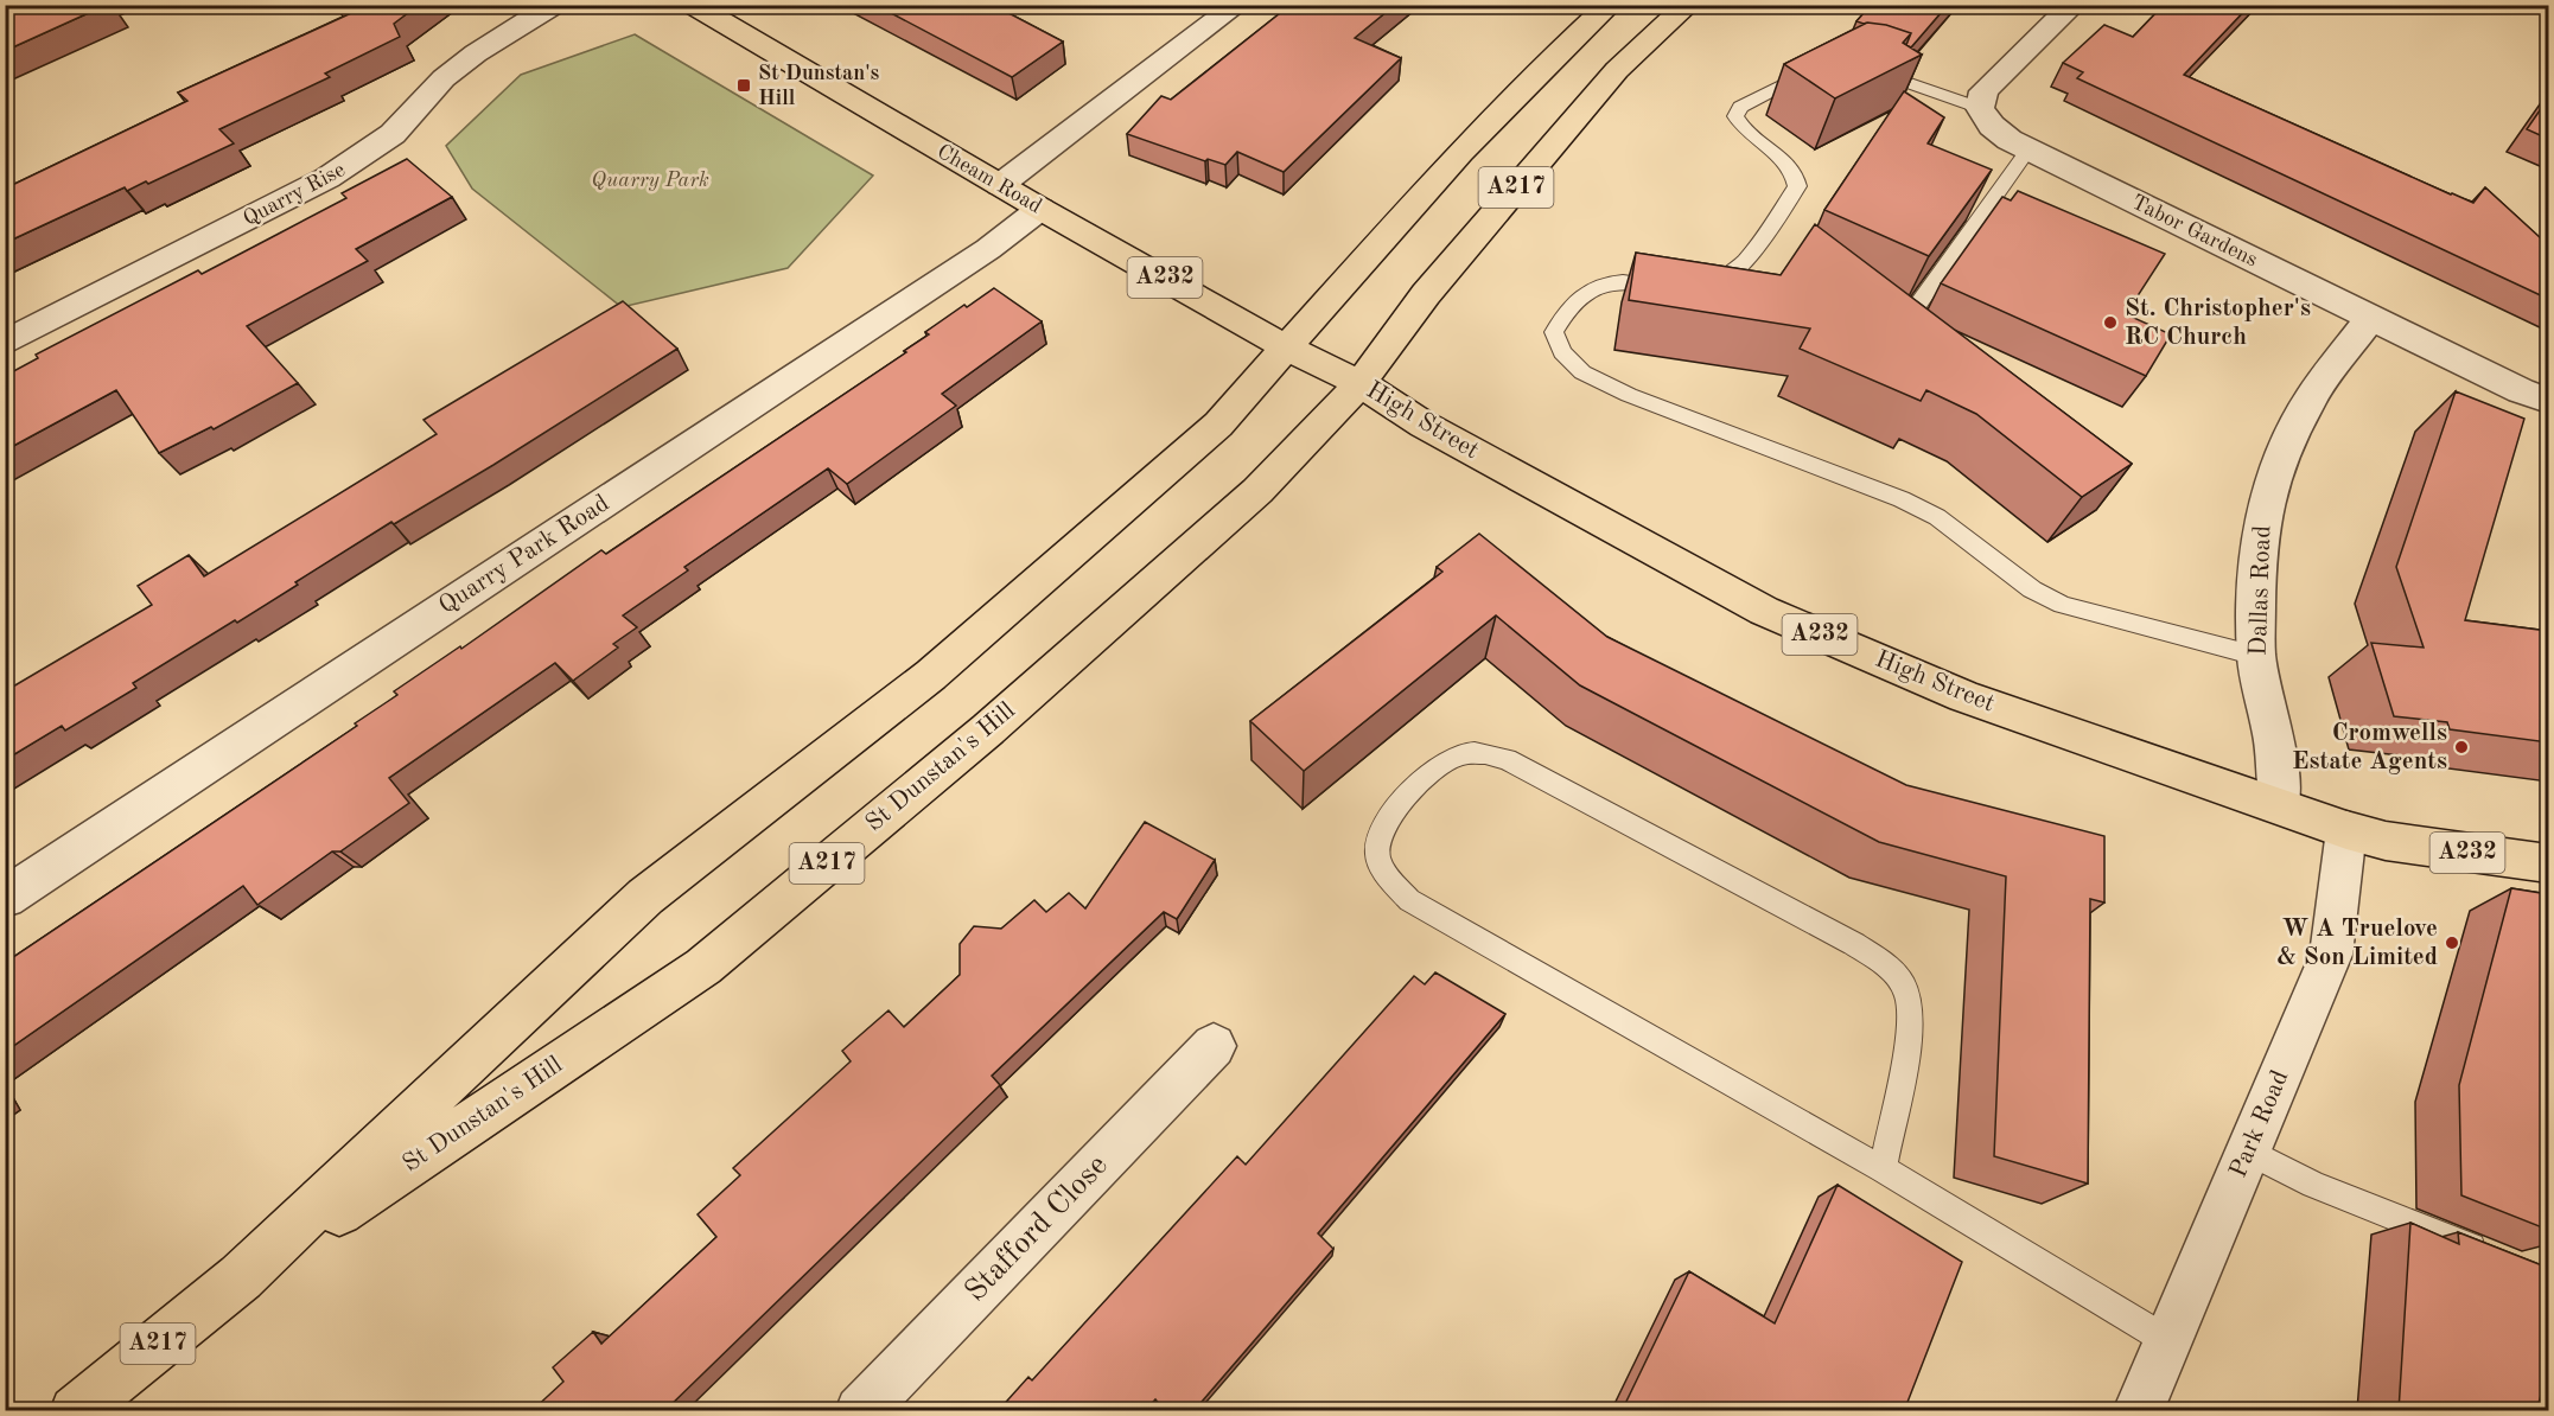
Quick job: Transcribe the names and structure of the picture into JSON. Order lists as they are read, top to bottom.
{
  "streets": {
    "highway": [
      "Cheam Road",
      "A217",
      "A232",
      "High Street",
      "St Dunstan's Hill"
    ],
    "street": [
      "Quarry Rise",
      "Tabor Gardens",
      "Quarry Park Road",
      "Dallas Road",
      "Park Road",
      "Stafford Close"
    ]
  },
  "crossings": [
    ["Cheam Road", "A217"],
    ["Cheam Road", "High Street"],
    ["Cheam Road", "Quarry Park Road"],
    ["Cheam Road", "St Dunstan's Hill"],
    ["A217", "High Street"],
    ["A217", "St Dunstan's Hill"],
    ["Tabor Gardens", "Dallas Road"],
    ["High Street", "Dallas Road"],
    ["High Street", "St Dunstan's Hill"],
    ["High Street", "Park Road"]
  ],
  "parks": ["Quarry Park"],
  "places": {
    "transit": ["St Dunstan's Hill"],
    "other": ["St. Christopher's RC Church", "Cromwells Estate Agents", "W A Truelove & Son Limited"]
  }
}
